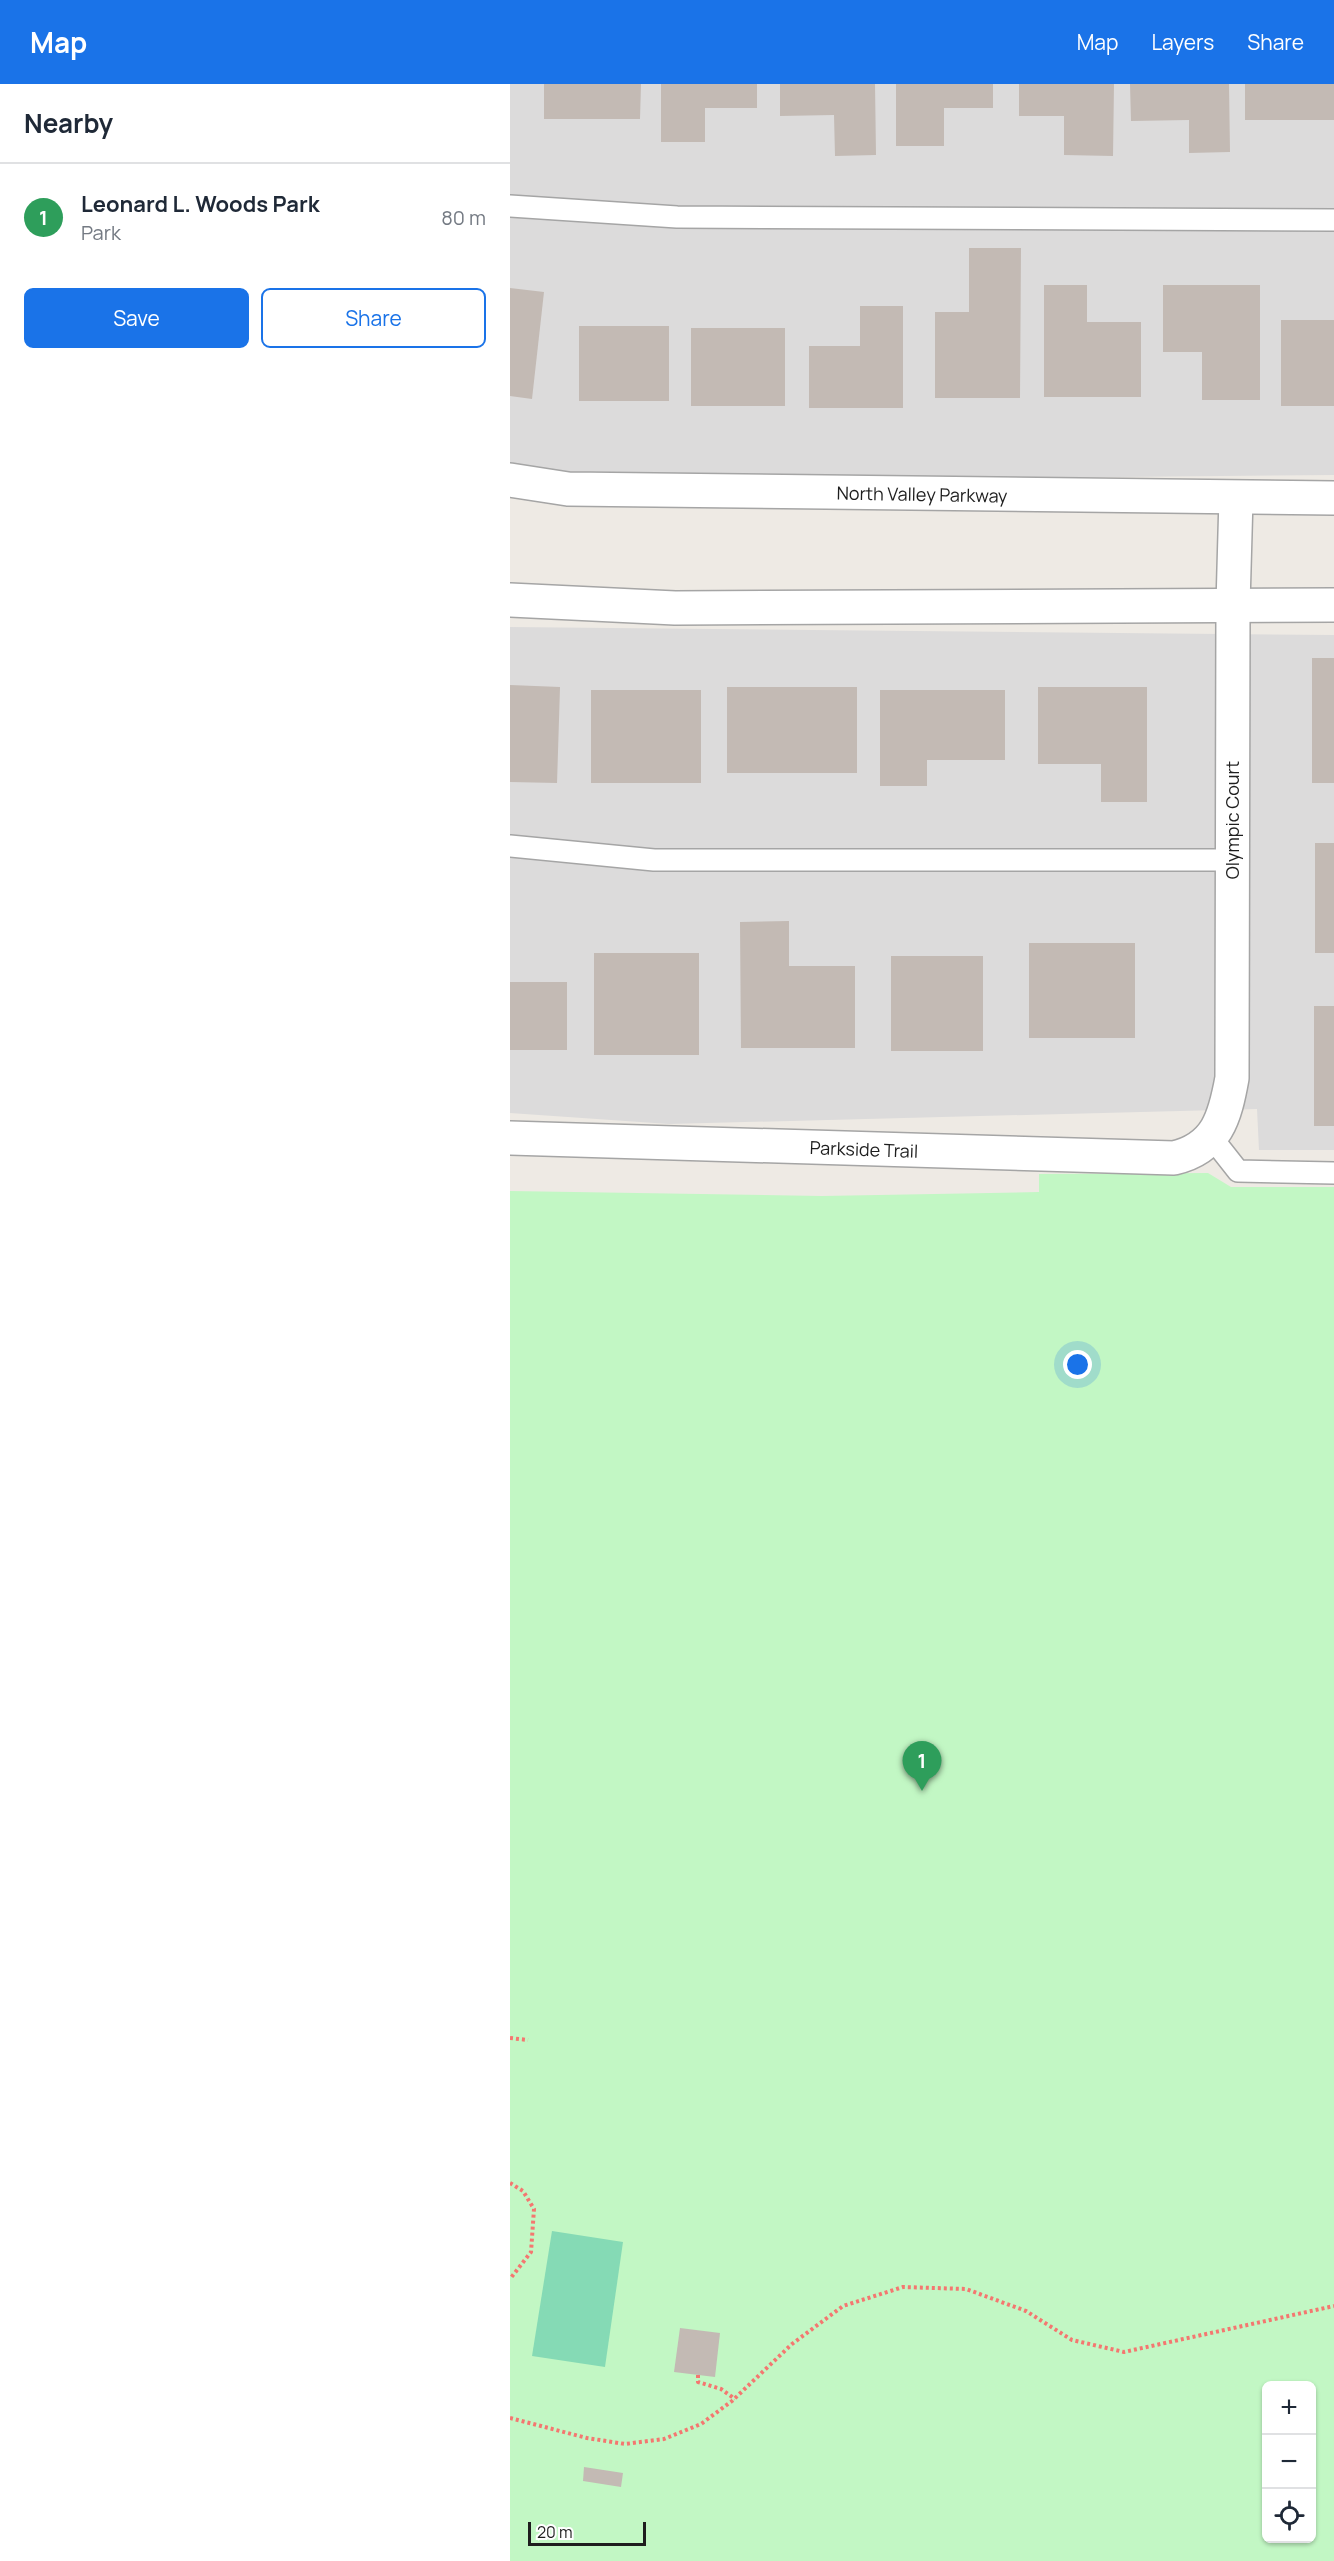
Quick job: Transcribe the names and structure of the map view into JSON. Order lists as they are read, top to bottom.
{
  "streets": {
    "street": ["North Valley Parkway", "Olympic Court", "Parkside Trail"]
  },
  "crossings": [
    ["North Valley Parkway", "Olympic Court"],
    ["Olympic Court", "Parkside Trail"]
  ],
  "scale_bar": "20 m",
  "page": {
    "header": "Map",
    "nav": ["Map", "Layers", "Share"],
    "heading": "Nearby",
    "list": [
      {
        "mark": "1",
        "name": "Leonard L. Woods Park",
        "note": "Park",
        "value": "80 m"
      }
    ],
    "buttons": ["Save", "Share"],
    "pins": "1",
    "map_buttons": ["+", "−"],
    "scale": "20 m"
  }
}
